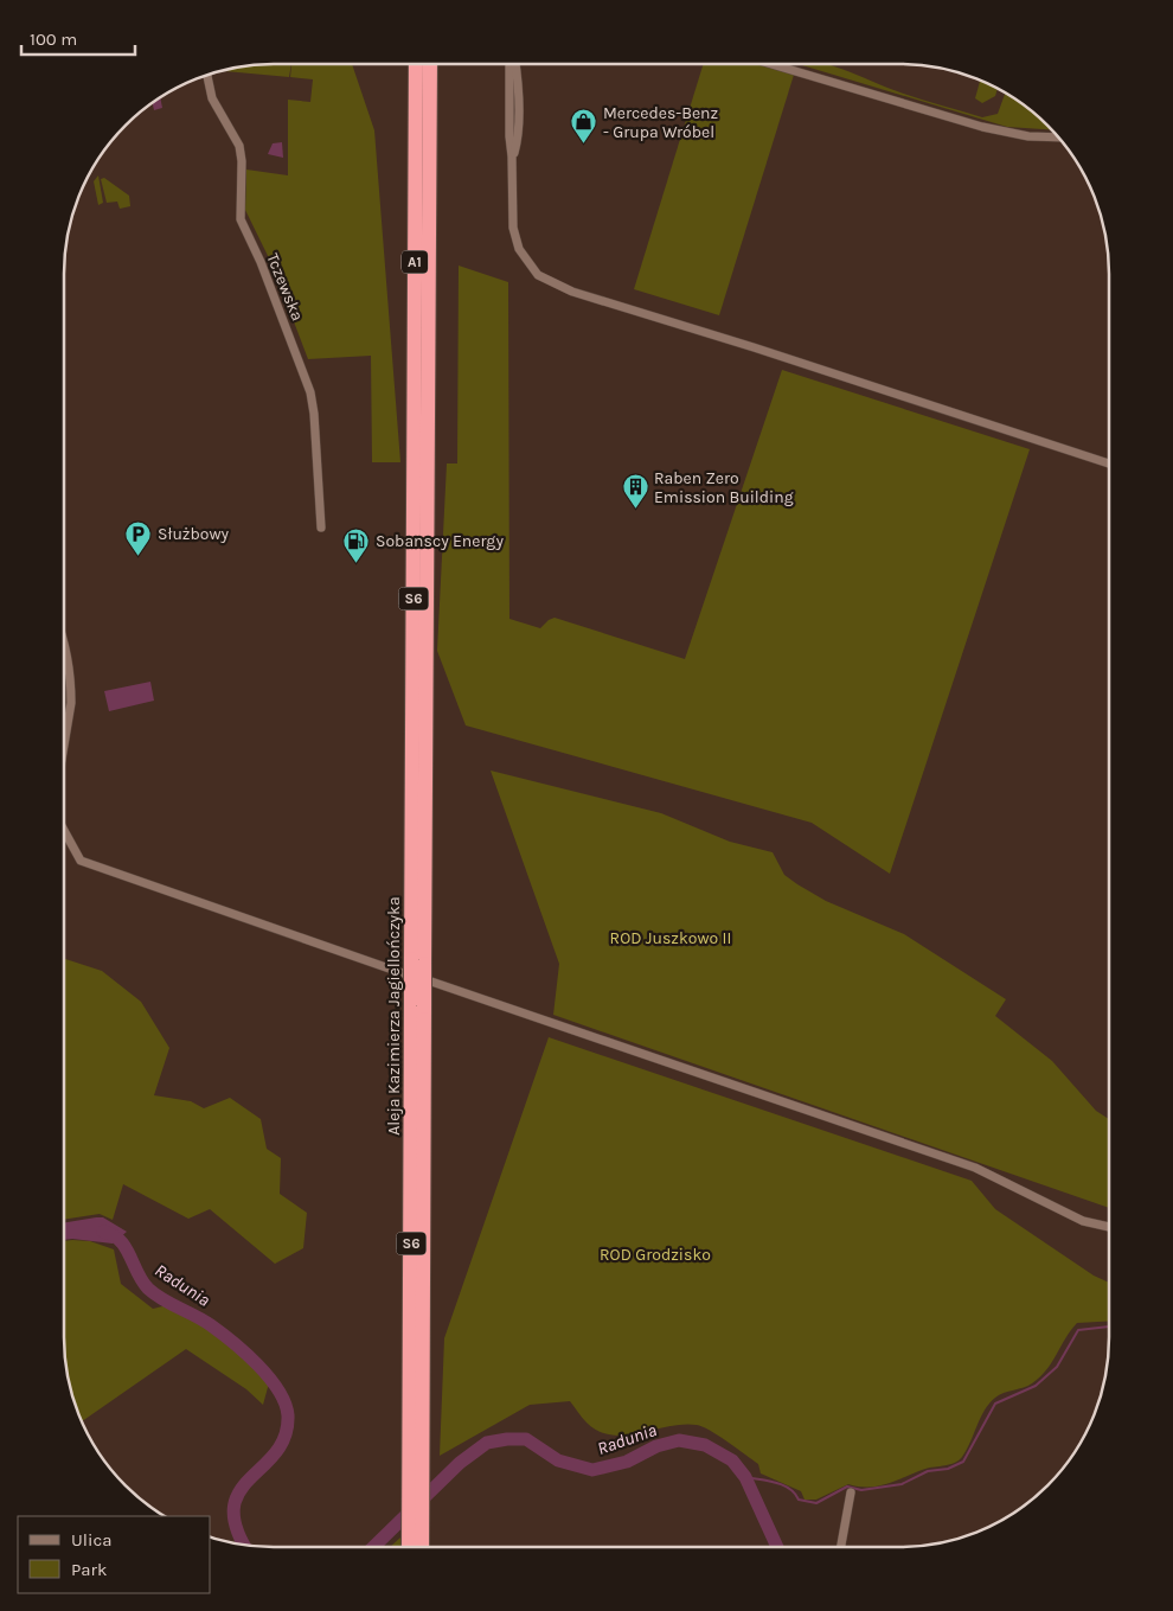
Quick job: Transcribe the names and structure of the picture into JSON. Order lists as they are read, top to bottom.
{
  "streets": {
    "highway": ["A1", "S6", "Aleja Kazimierza Jagiellończyka"],
    "street": ["Tczewska"]
  },
  "crossings": [
    ["A1", "Aleja Kazimierza Jagiellończyka"]
  ],
  "water": ["Radunia"],
  "parks": ["ROD Juszkowo II", "ROD Grodzisko"],
  "places": {
    "shop": ["Mercedes-Benz - Grupa Wróbel"],
    "building": ["Raben Zero Emission Building"],
    "parking": ["Służbowy"],
    "fuel station": ["Sobanscy Energy"]
  },
  "legend": ["Ulica", "Park"],
  "scale_bar": "100 m"
}
